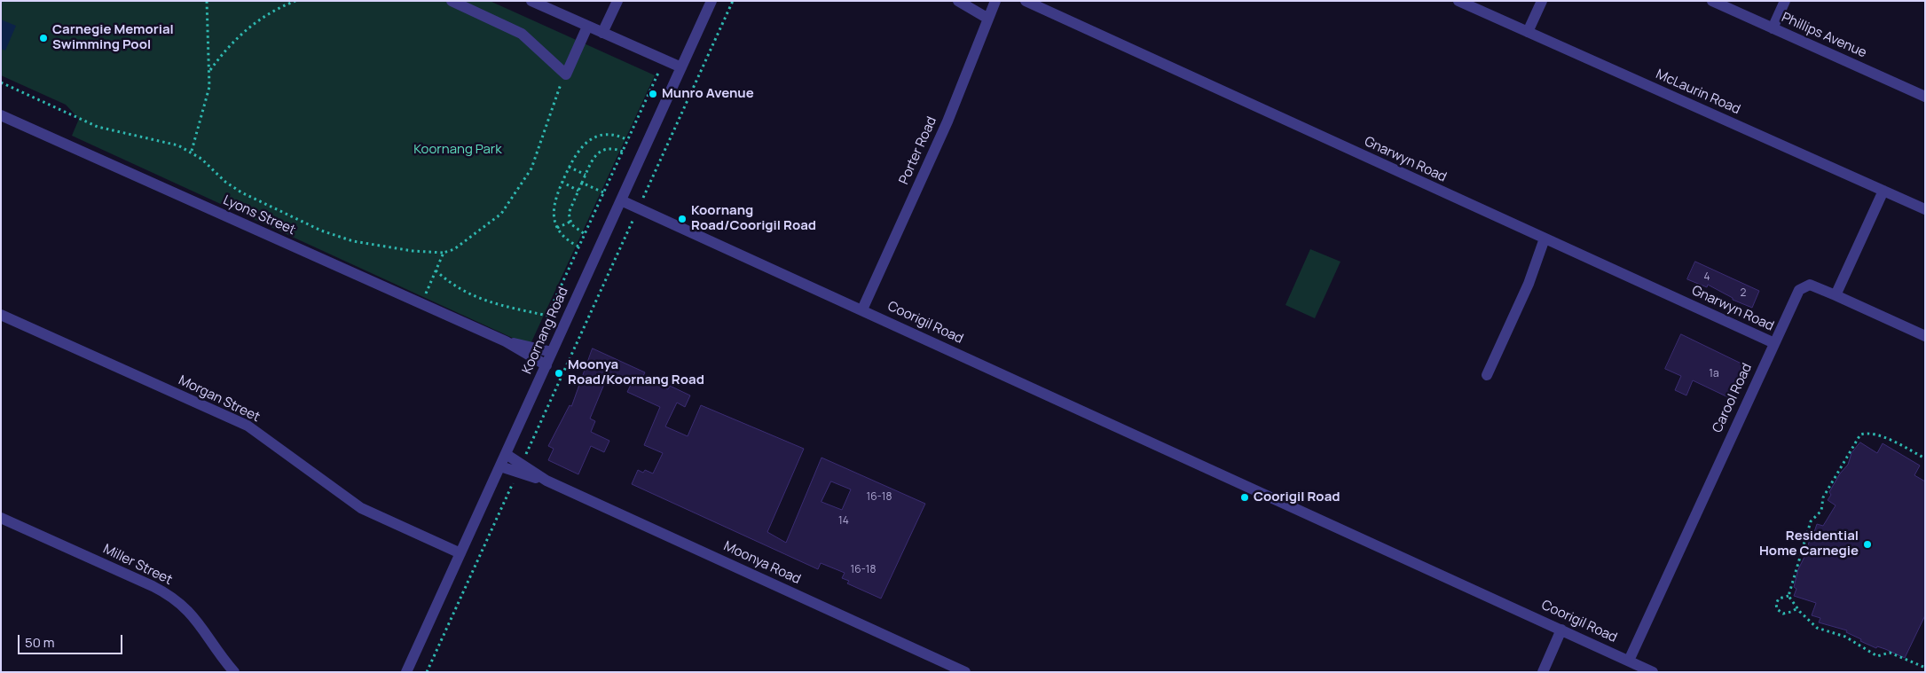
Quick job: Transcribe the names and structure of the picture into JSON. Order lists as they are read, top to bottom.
{
  "streets": {
    "street": [
      "Phillips Avenue",
      "McLaurin Road",
      "Porter Road",
      "Gnarwyn Road",
      "Lyons Street",
      "Coorigil Road",
      "Koornang Road",
      "Carool Road",
      "Morgan Street",
      "Moonya Road",
      "Miller Street"
    ]
  },
  "crossings": [
    ["Porter Road", "Coorigil Road"],
    ["Gnarwyn Road", "Carool Road"],
    ["Lyons Street", "Koornang Road"],
    ["Coorigil Road", "Koornang Road"],
    ["Coorigil Road", "Carool Road"],
    ["Koornang Road", "Morgan Street"],
    ["Koornang Road", "Moonya Road"]
  ],
  "parks": ["Koornang Park"],
  "places": [
    "Carnegie Memorial Swimming Pool",
    "Munro Avenue",
    "Koornang Road/Coorigil Road",
    "Moonya Road/Koornang Road",
    "Coorigil Road",
    "Residential Home Carnegie"
  ],
  "house_numbers": [
    "4",
    "2",
    "1a",
    "16-18",
    "14",
    "16-18"
  ],
  "scale_bar": "50 m"
}
